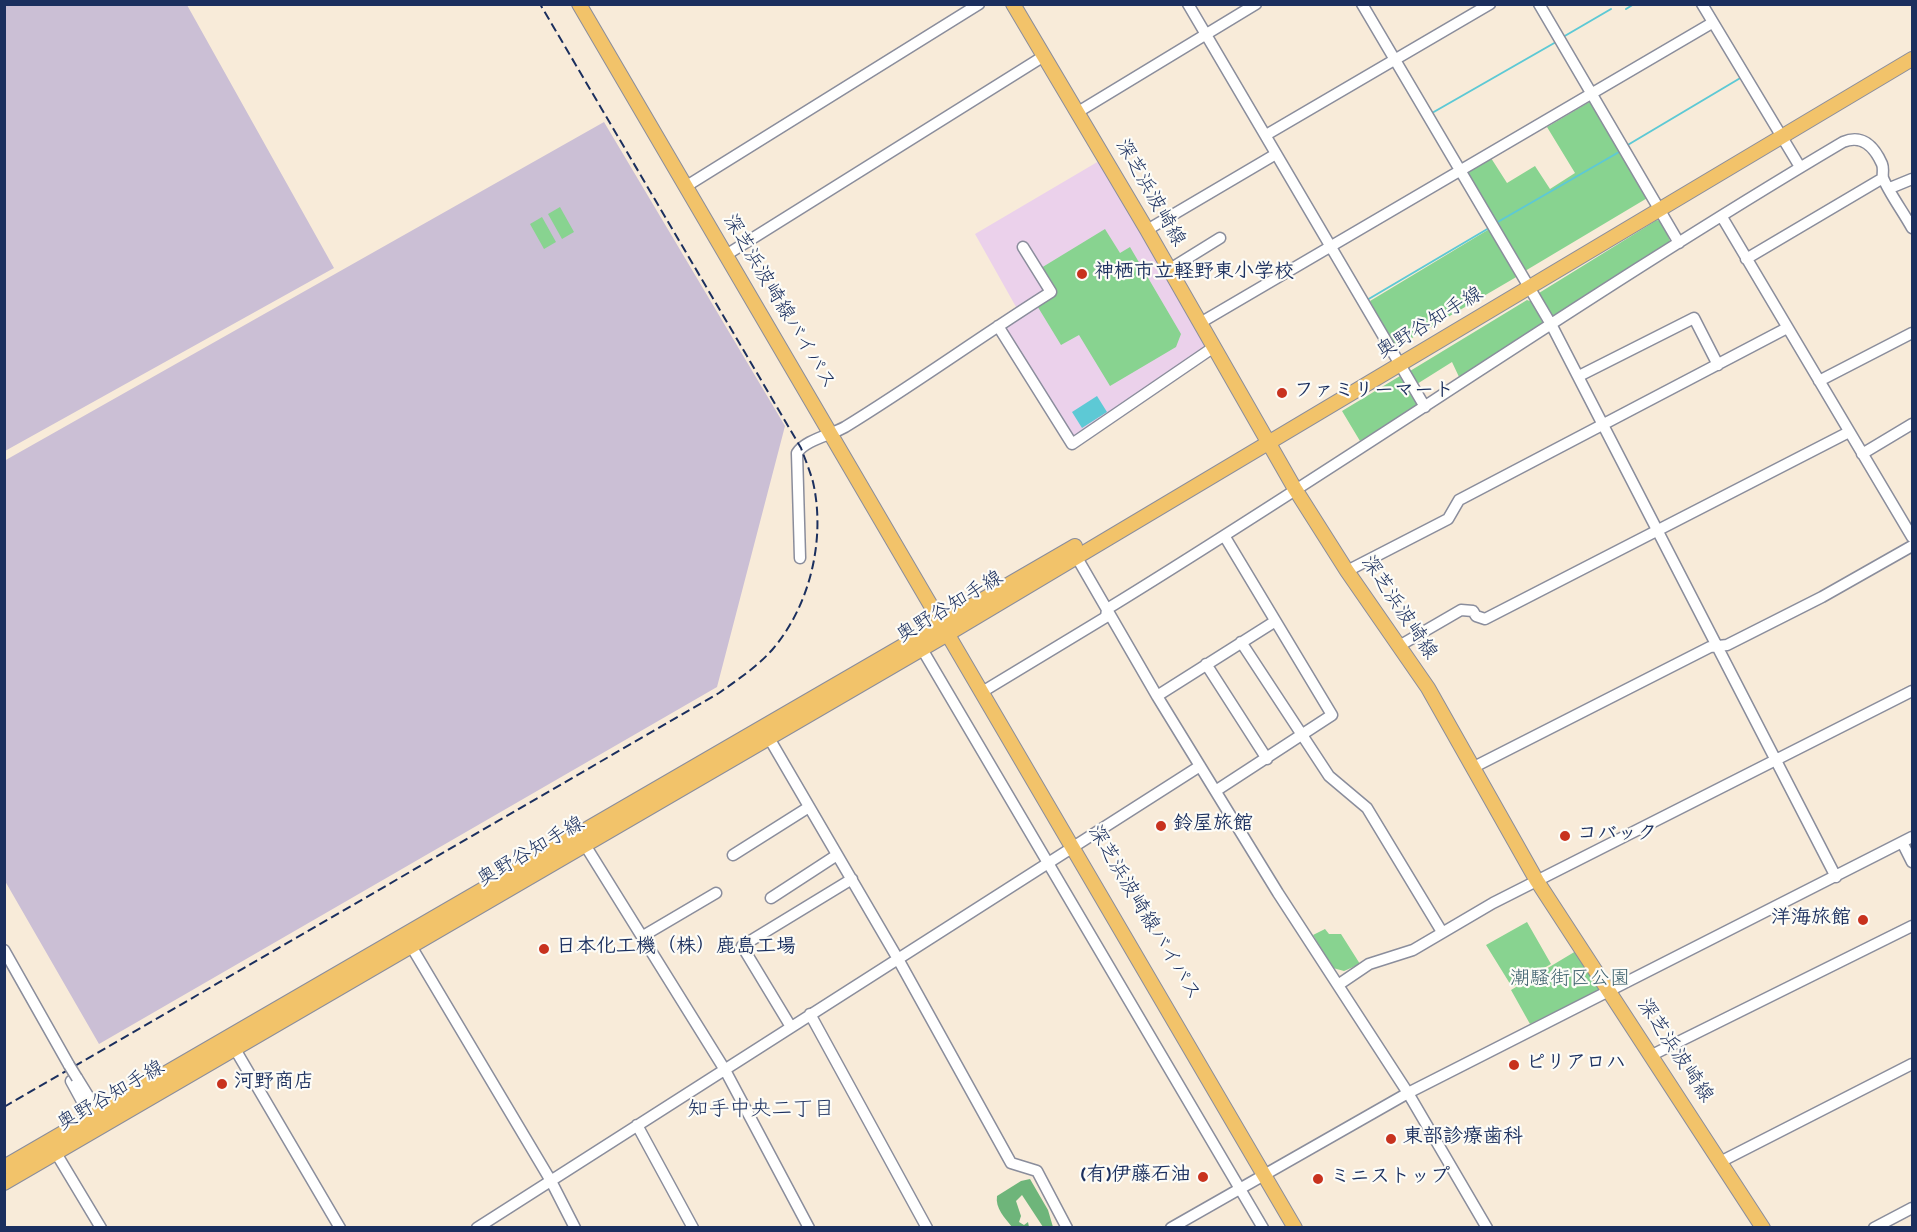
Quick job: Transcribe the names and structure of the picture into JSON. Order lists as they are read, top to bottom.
{
  "streets": {
    "main road": ["深芝浜波崎線", "深芝浜波崎線バイパス", "奥野谷知手線"]
  },
  "crossings": [
    ["深芝浜波崎線", "奥野谷知手線"],
    ["深芝浜波崎線バイパス", "奥野谷知手線"]
  ],
  "districts": ["知手中央二丁目"],
  "parks": ["潮騒街区公園"],
  "places": [
    "神栖市立軽野東小学校",
    "ファミリーマート",
    "鈴屋旅館",
    "コバック",
    "洋海旅館",
    "日本化工機（株）鹿島工場",
    "ピリアロハ",
    "河野商店",
    "東部診療歯科",
    "(有)伊藤石油",
    "ミニストップ"
  ]
}
